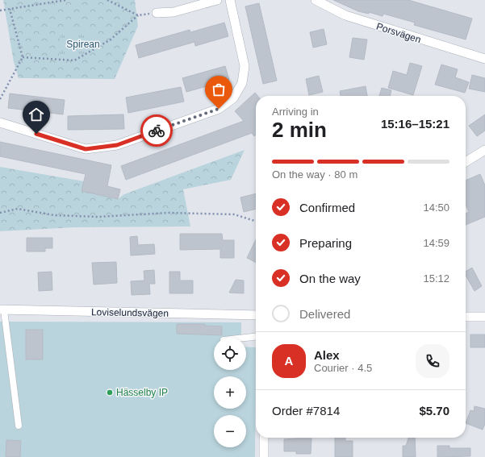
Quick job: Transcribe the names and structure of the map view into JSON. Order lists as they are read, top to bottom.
{
  "streets": {
    "street": ["Porsvägen", "Loviselundsvägen"]
  },
  "parks": ["Spirean"],
  "places": ["Hässelby IP"],
  "page": {
    "heading": ["2 min", "Arriving in", "15:16–15:21"],
    "panel": [
      "Alex",
      "Courier · 4.5",
      "Order #7814",
      "$5.70"
    ],
    "bar": "On the way · 80 m",
    "list": [
      ["Confirmed", "14:50"],
      ["Preparing", "14:59"],
      ["On the way", "15:12"],
      "Delivered"
    ],
    "map_buttons": ["+", "−"],
    "round": "A"
  }
}
